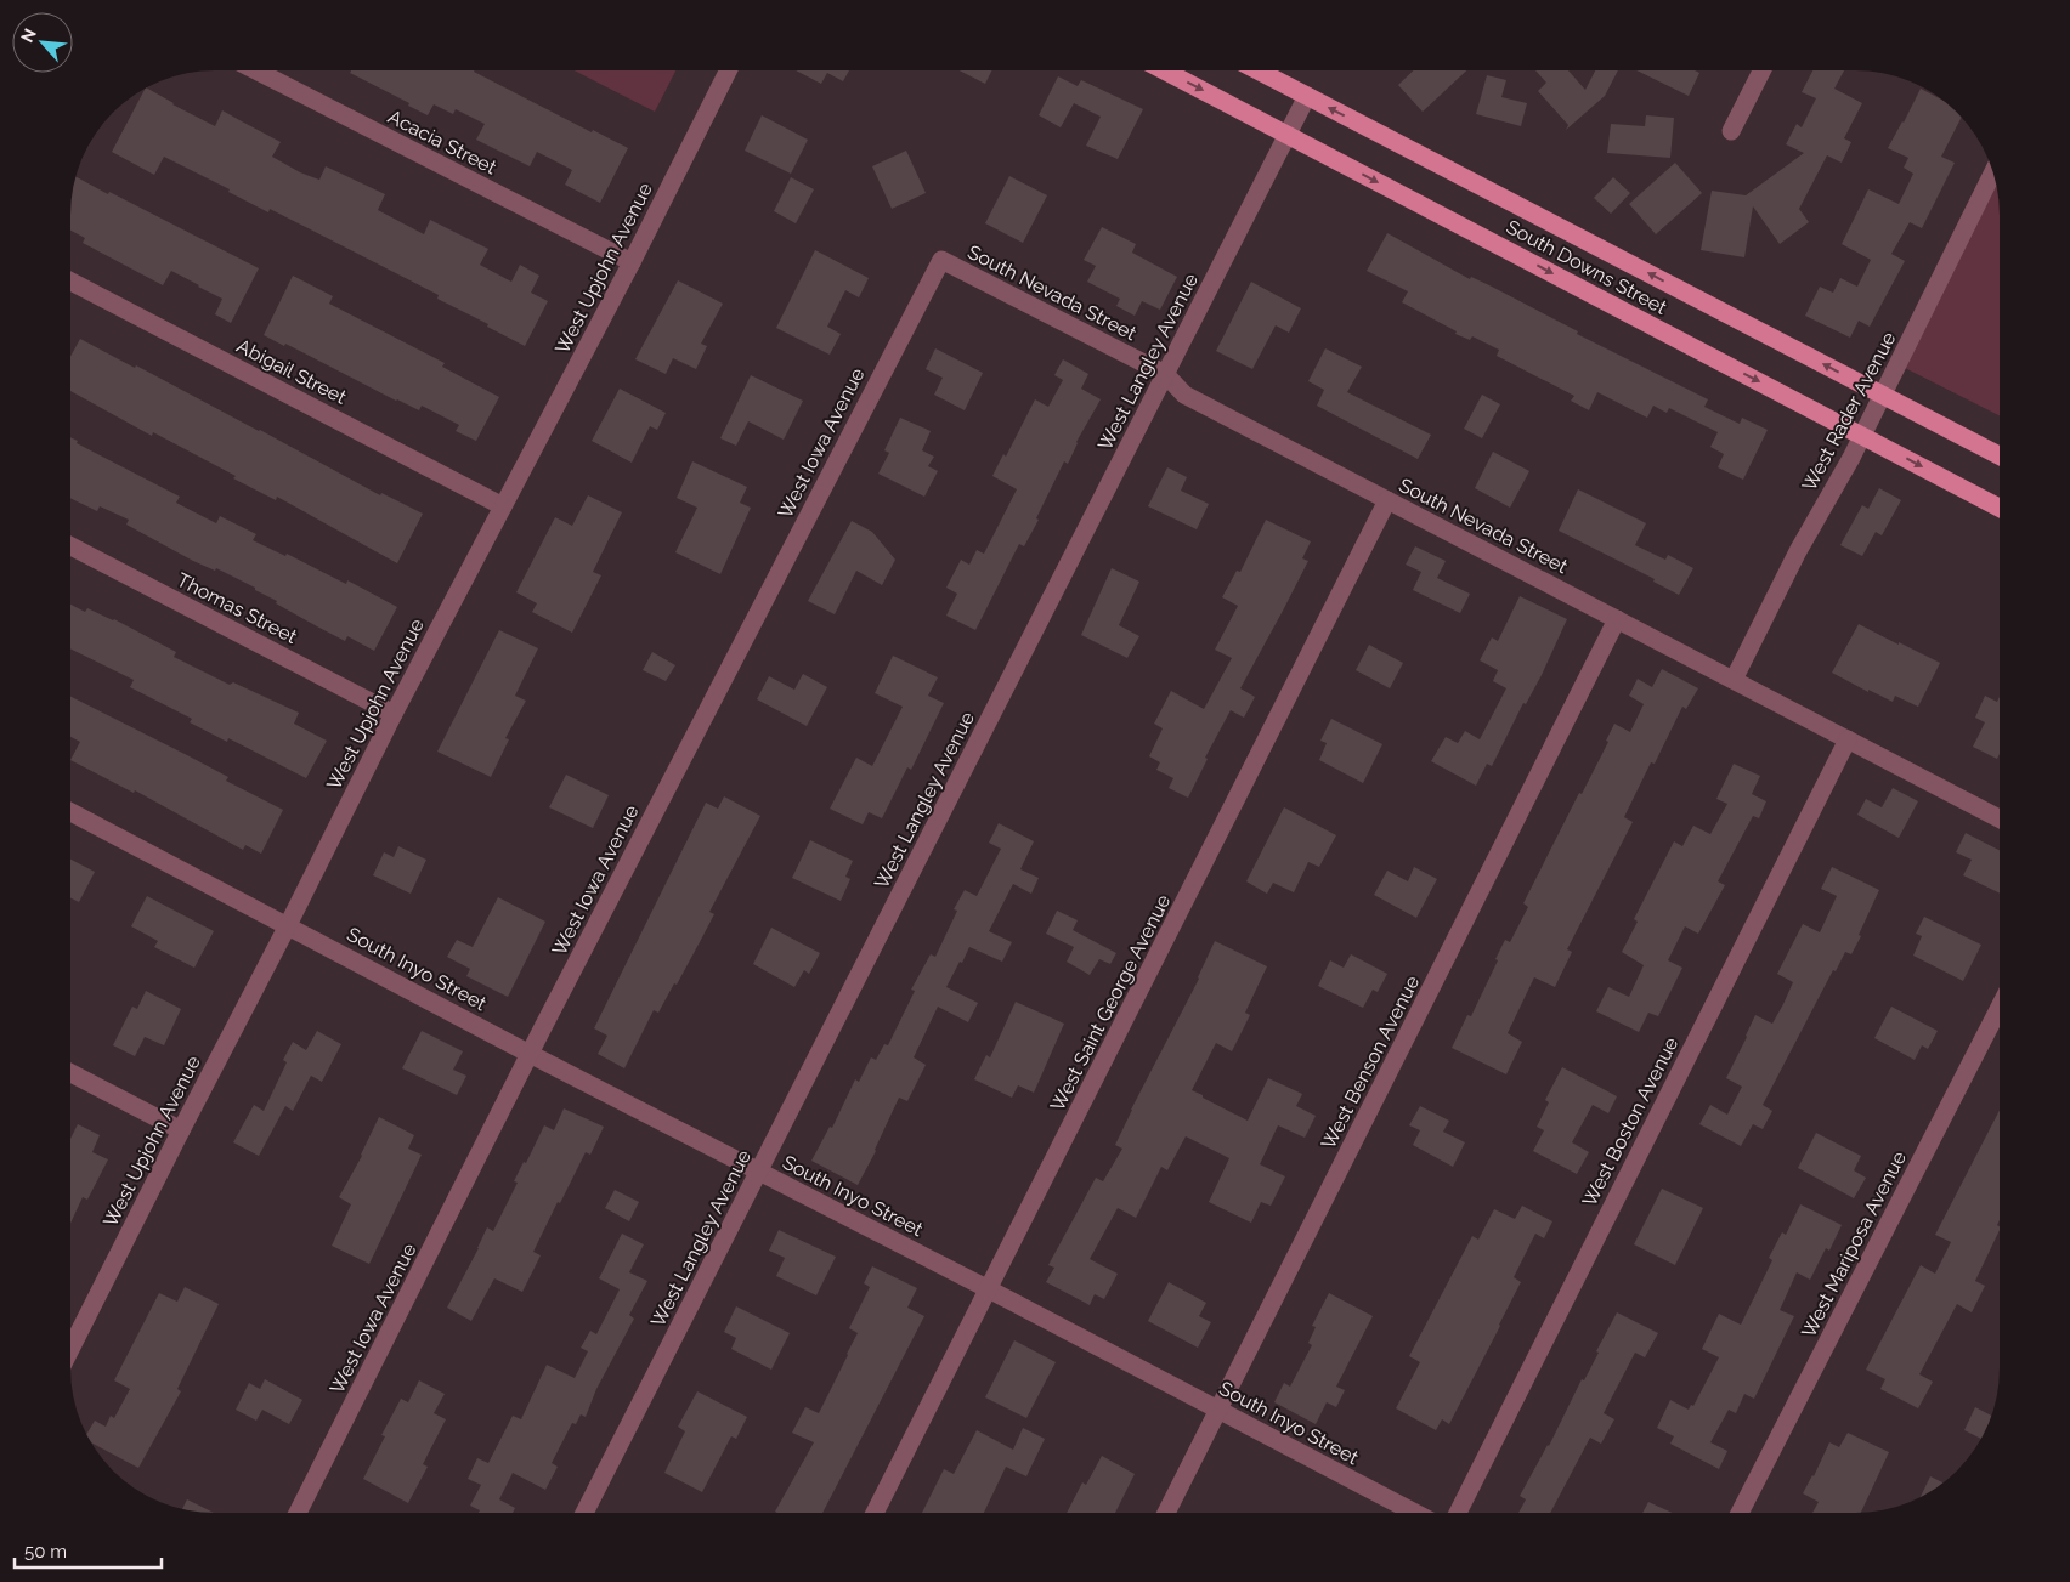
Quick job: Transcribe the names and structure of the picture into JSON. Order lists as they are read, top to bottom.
{
  "streets": {
    "main road": ["South Downs Street"],
    "street": [
      "Acacia Street",
      "West Upjohn Avenue",
      "South Nevada Street",
      "West Langley Avenue",
      "Abigail Street",
      "West Rader Avenue",
      "West Iowa Avenue",
      "Thomas Street",
      "South Inyo Street",
      "West Saint George Avenue",
      "West Benson Avenue",
      "West Boston Avenue",
      "West Mariposa Avenue"
    ]
  },
  "crossings": [
    ["Acacia Street", "West Upjohn Avenue"],
    ["South Downs Street", "West Langley Avenue"],
    ["South Downs Street", "West Rader Avenue"],
    ["West Upjohn Avenue", "Abigail Street"],
    ["West Upjohn Avenue", "Thomas Street"],
    ["West Upjohn Avenue", "South Inyo Street"],
    ["South Nevada Street", "West Langley Avenue"],
    ["South Nevada Street", "West Rader Avenue"],
    ["South Nevada Street", "West Iowa Avenue"],
    ["South Nevada Street", "West Saint George Avenue"],
    ["South Nevada Street", "West Benson Avenue"],
    ["South Nevada Street", "West Boston Avenue"],
    ["West Langley Avenue", "South Inyo Street"],
    ["West Iowa Avenue", "South Inyo Street"],
    ["South Inyo Street", "West Saint George Avenue"],
    ["South Inyo Street", "West Benson Avenue"]
  ],
  "scale_bar": "50 m",
  "north": "top left"
}
